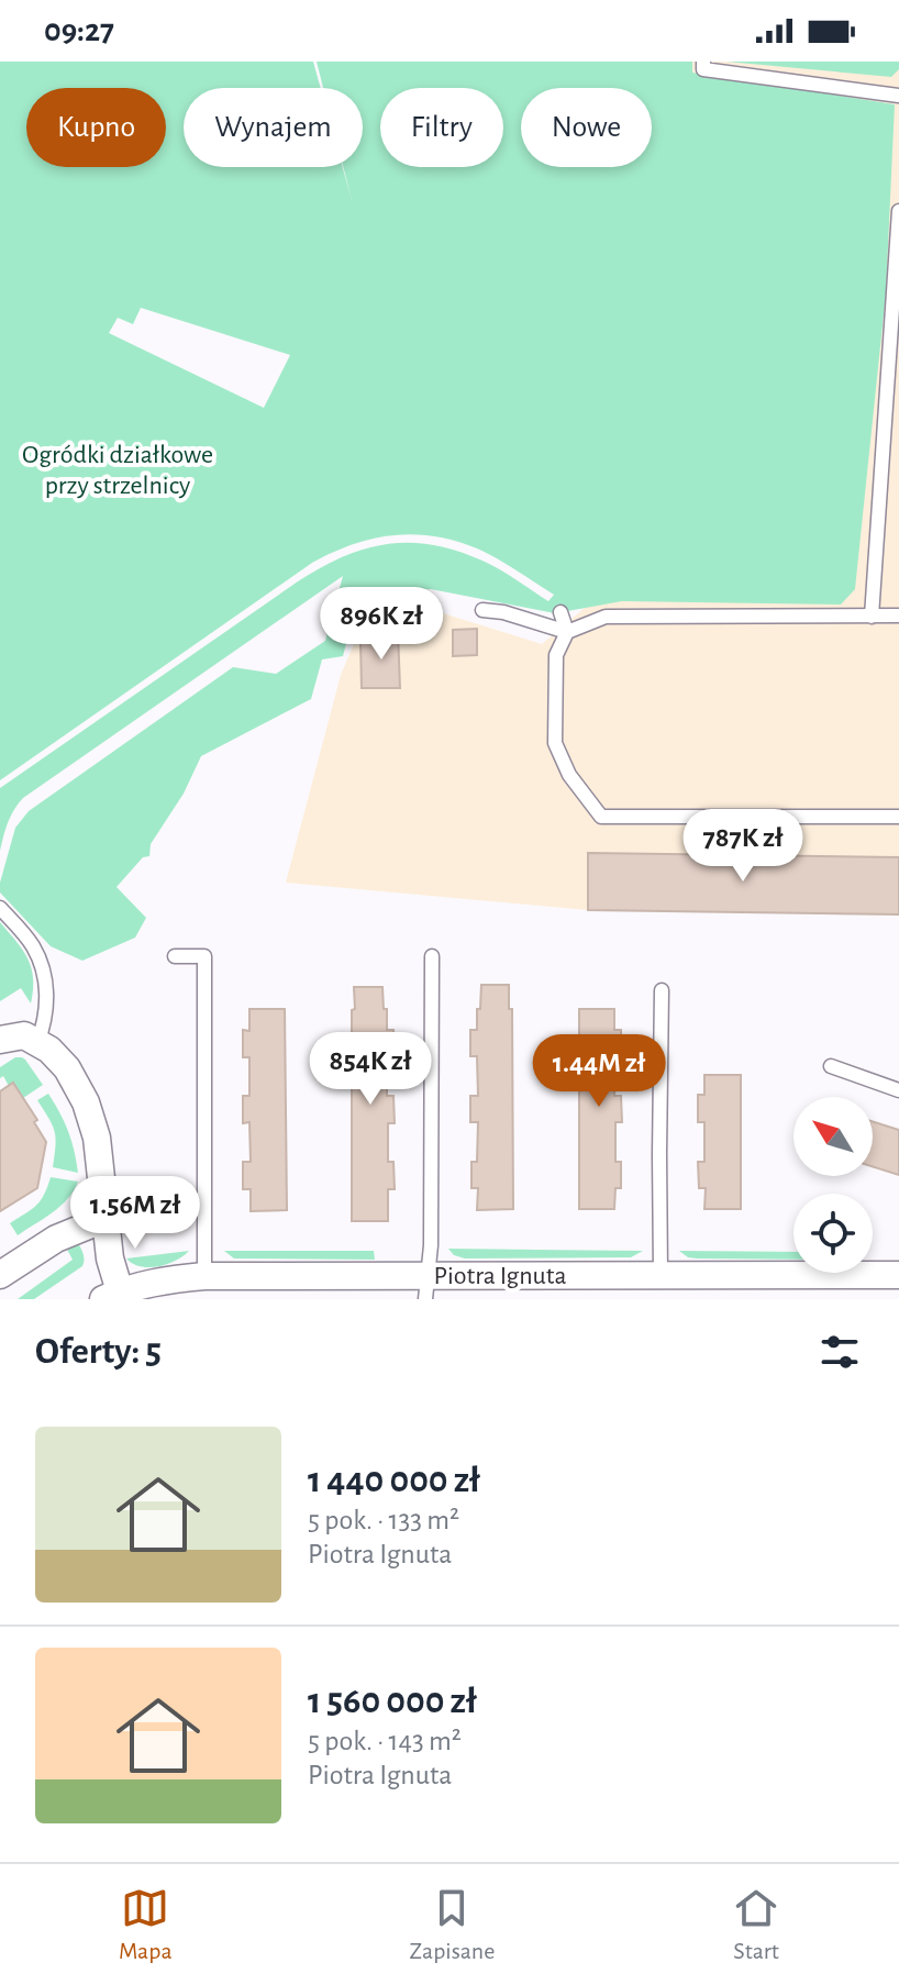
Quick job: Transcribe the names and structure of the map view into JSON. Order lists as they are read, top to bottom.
{
  "streets": {
    "street": ["Piotra Ignuta"]
  },
  "parks": ["Ogródki działkowe przy strzelnicy"],
  "north": "top left",
  "page": {
    "status": "09:27",
    "chip": [
      "Kupno",
      "Wynajem",
      "Filtry",
      "Nowe"
    ],
    "price": [
      "896K zł",
      "787K zł",
      "854K zł",
      "1.44M zł",
      "1.56M zł"
    ],
    "heading": "Oferty: 5",
    "list": [
      {
        "name": "1 440 000 zł",
        "note": "5 pok. · 133 m² · Piotra Ignuta"
      },
      {
        "name": "1 560 000 zł",
        "note": "5 pok. · 143 m² · Piotra Ignuta"
      }
    ],
    "tabs": ["Mapa", "Zapisane", "Start"]
  }
}
